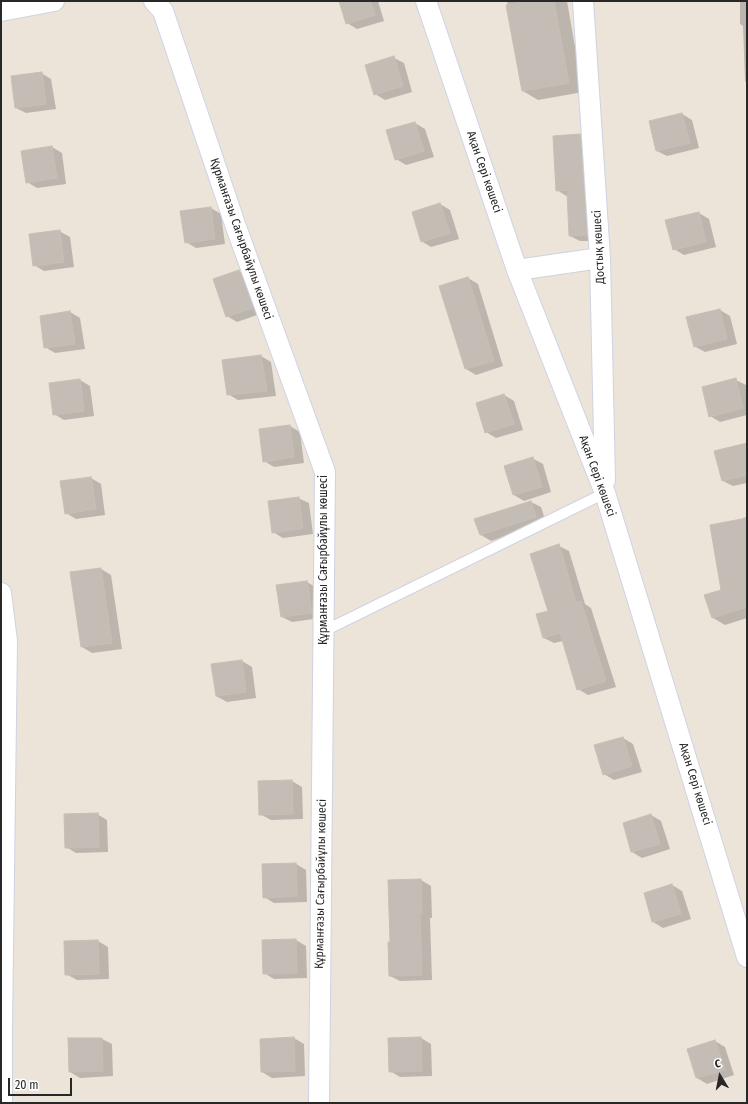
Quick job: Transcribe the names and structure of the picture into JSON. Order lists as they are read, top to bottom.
{
  "streets": {
    "street": ["Ақан Сері көшесі", "Құрманғазы Сағырбайұлы көшесі", "Достық көшесі"]
  },
  "crossings": [
    ["Ақан Сері көшесі", "Достық көшесі"]
  ],
  "scale_bar": "20 m",
  "north": "top"
}
